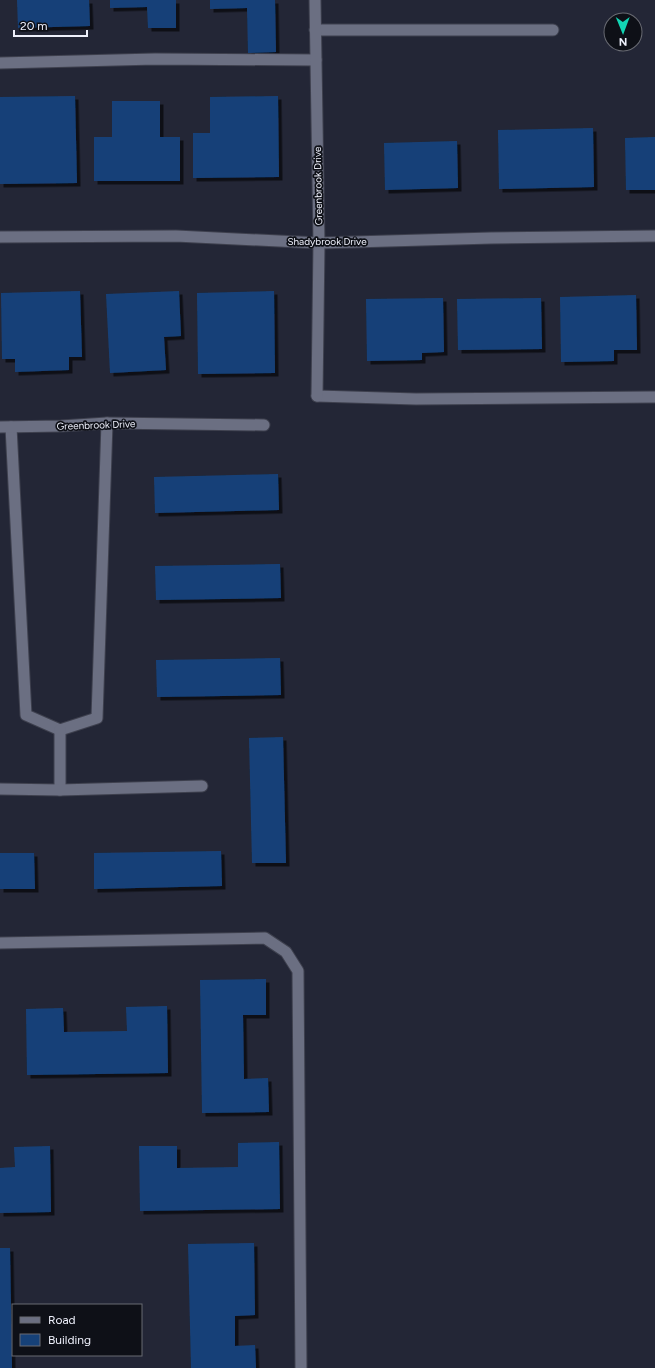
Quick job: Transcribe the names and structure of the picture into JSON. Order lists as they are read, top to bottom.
{
  "streets": {
    "street": ["Greenbrook Drive", "Shadybrook Drive"]
  },
  "crossings": [
    ["Greenbrook Drive", "Shadybrook Drive"]
  ],
  "legend": ["Road", "Building"],
  "scale_bar": "20 m",
  "north": "bottom"
}
